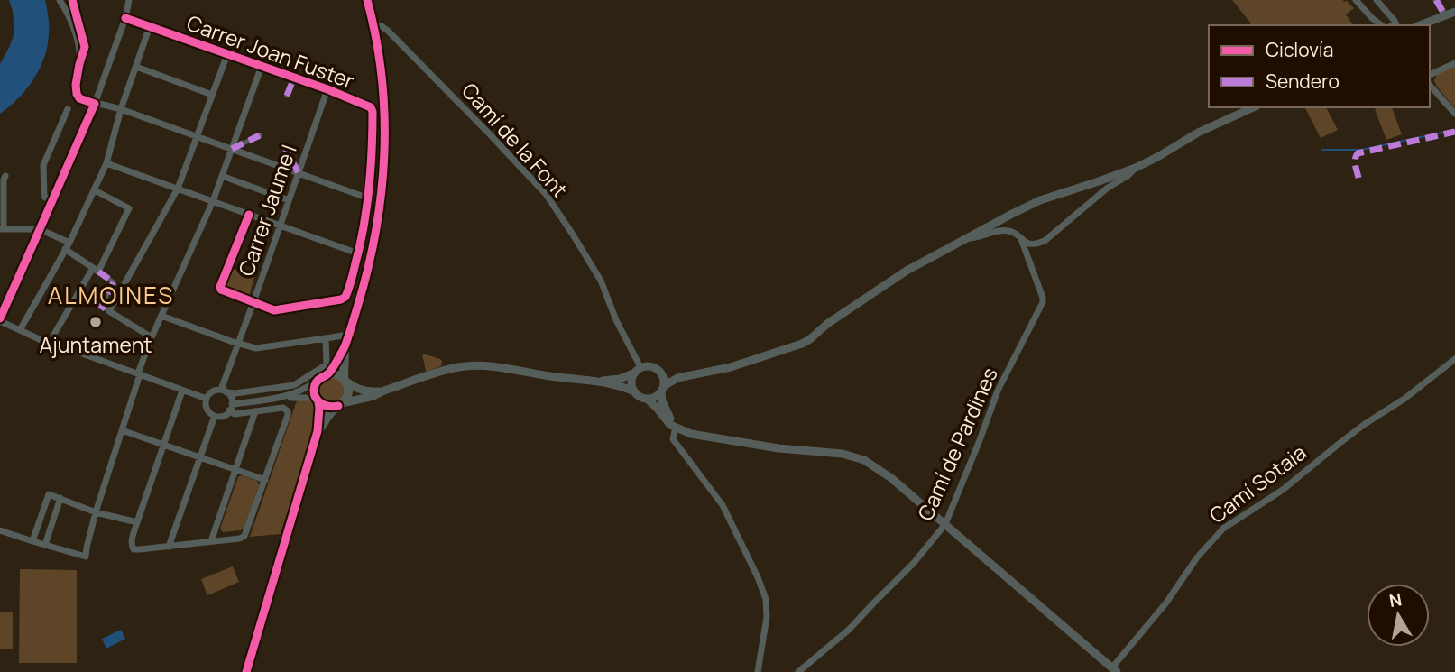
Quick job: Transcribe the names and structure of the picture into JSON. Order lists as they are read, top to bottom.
{
  "streets": {
    "street": [
      "Carrer Joan Fuster",
      "Camí de la Font",
      "Carrer Jaume I",
      "Camí de Pardines",
      "Camí Sotaia"
    ]
  },
  "crossings": [
    ["Carrer Joan Fuster", "Carrer Jaume I"]
  ],
  "districts": ["ALMOINES"],
  "places": ["Ajuntament"],
  "legend": ["Ciclovía", "Sendero"],
  "north": "top"
}
